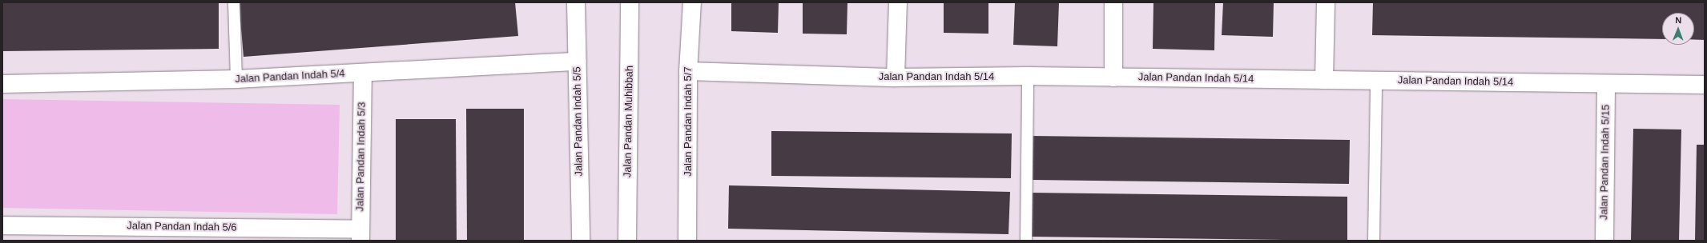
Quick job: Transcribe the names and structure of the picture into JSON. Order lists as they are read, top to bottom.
{
  "streets": {
    "street": [
      "Jalan Pandan Indah 5/4",
      "Jalan Pandan Indah 5/14",
      "Jalan Pandan Indah 5/5",
      "Jalan Pandan Muhibbah",
      "Jalan Pandan Indah 5/7",
      "Jalan Pandan Indah 5/3",
      "Jalan Pandan Indah 5/15",
      "Jalan Pandan Indah 5/6"
    ]
  },
  "crossings": [
    ["Jalan Pandan Indah 5/4", "Jalan Pandan Indah 5/5"],
    ["Jalan Pandan Indah 5/4", "Jalan Pandan Indah 5/3"],
    ["Jalan Pandan Indah 5/14", "Jalan Pandan Indah 5/7"],
    ["Jalan Pandan Indah 5/14", "Jalan Pandan Indah 5/15"],
    ["Jalan Pandan Indah 5/3", "Jalan Pandan Indah 5/6"]
  ],
  "north": "top"
}
